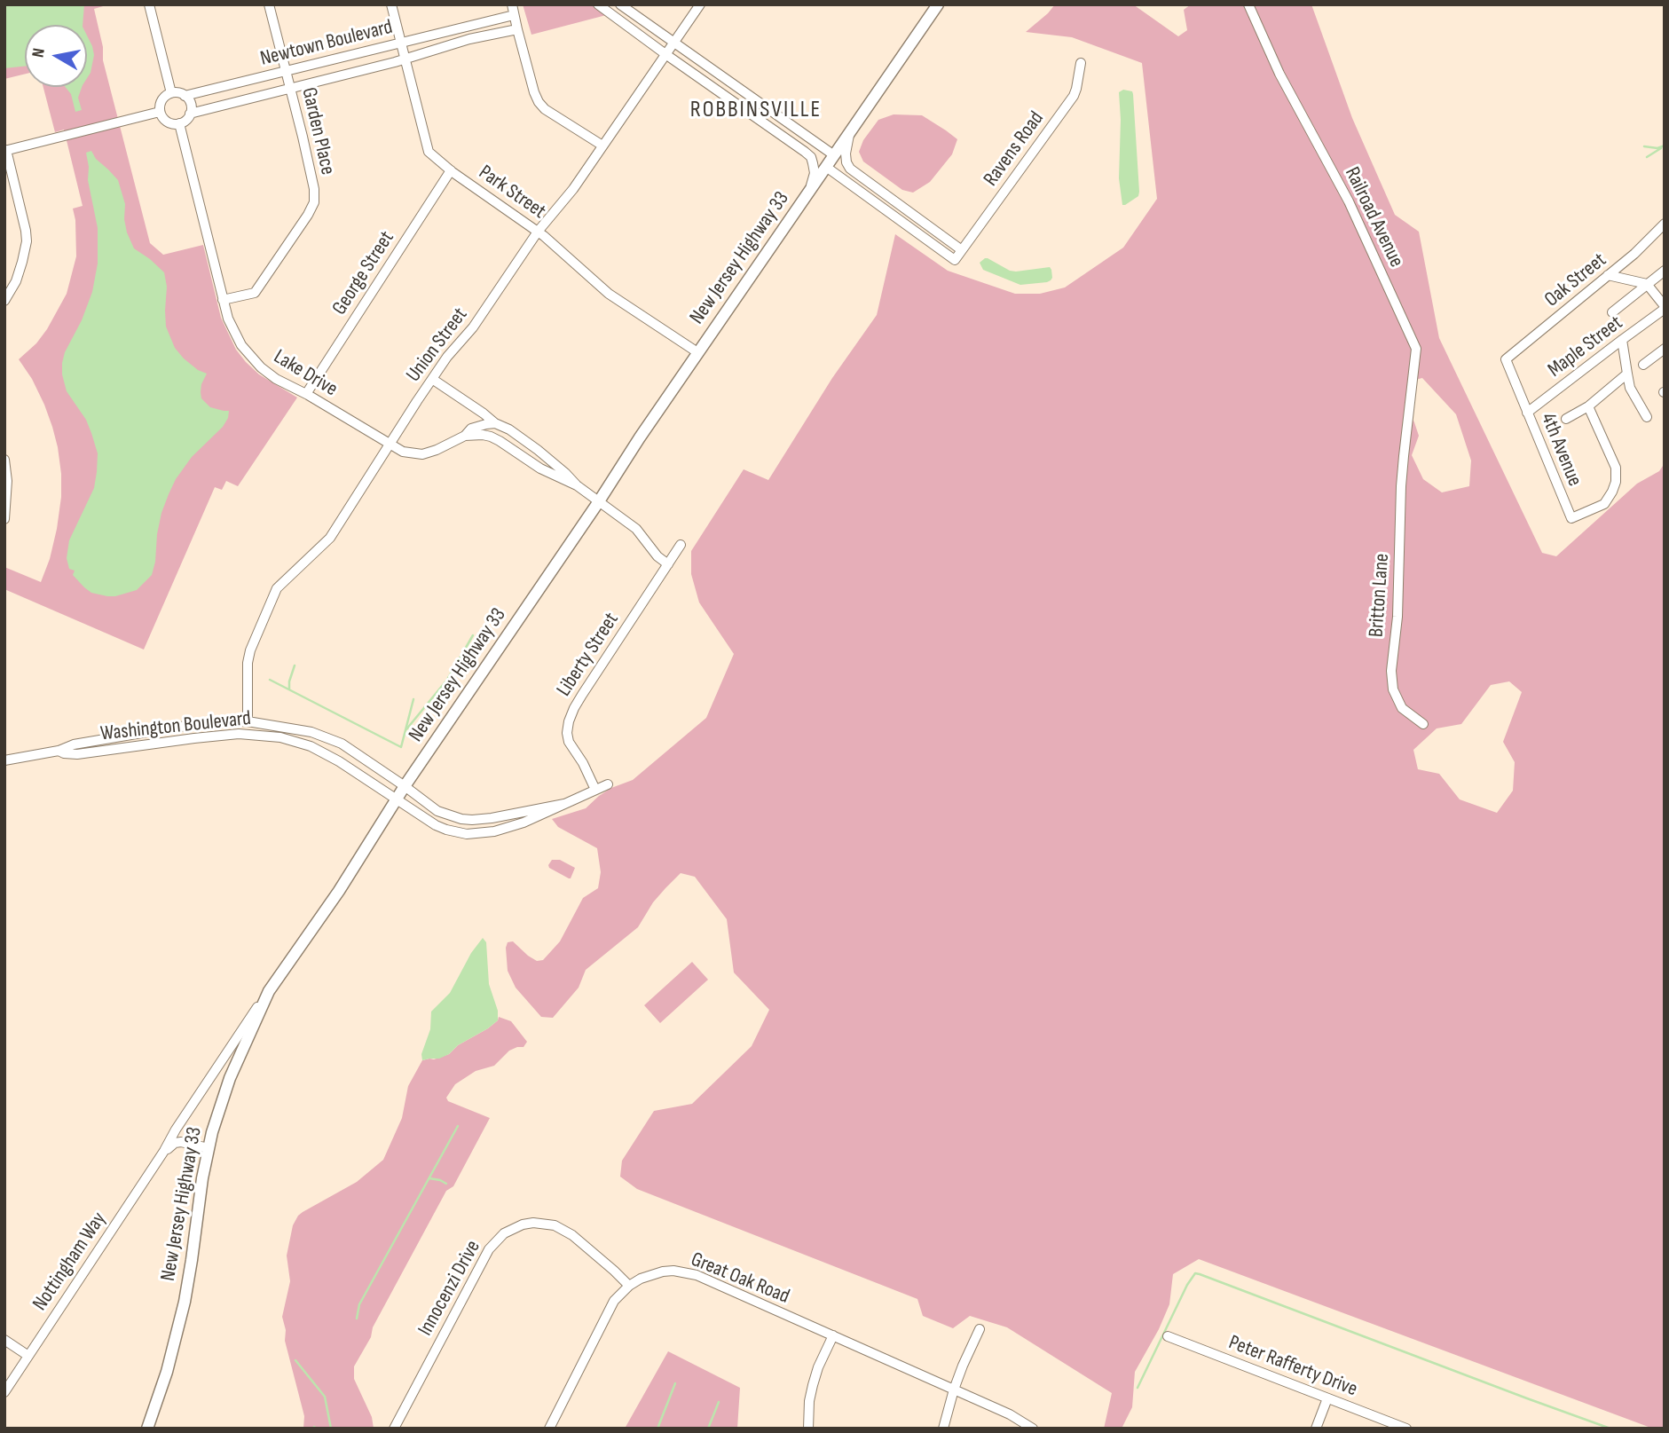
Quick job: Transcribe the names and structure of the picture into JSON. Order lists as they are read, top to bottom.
{
  "streets": {
    "main road": ["New Jersey Highway 33"],
    "street": [
      "Newtown Boulevard",
      "Garden Place",
      "Ravens Road",
      "Park Street",
      "Railroad Avenue",
      "George Street",
      "Oak Street",
      "Union Street",
      "Maple Street",
      "Lake Drive",
      "4th Avenue",
      "Britton Lane",
      "Liberty Street",
      "Washington Boulevard",
      "Nottingham Way",
      "Great Oak Road",
      "Innocenzi Drive",
      "Peter Rafferty Drive"
    ]
  },
  "crossings": [
    ["Newtown Boulevard", "Garden Place"],
    ["Newtown Boulevard", "Park Street"],
    ["Newtown Boulevard", "Lake Drive"],
    ["Garden Place", "Lake Drive"],
    ["Park Street", "New Jersey Highway 33"],
    ["Park Street", "George Street"],
    ["Park Street", "Union Street"],
    ["Railroad Avenue", "Britton Lane"],
    ["New Jersey Highway 33", "Washington Boulevard"],
    ["New Jersey Highway 33", "Nottingham Way"],
    ["George Street", "Lake Drive"],
    ["Oak Street", "4th Avenue"],
    ["Union Street", "Lake Drive"],
    ["Union Street", "Washington Boulevard"],
    ["Maple Street", "4th Avenue"],
    ["Liberty Street", "Washington Boulevard"],
    ["Great Oak Road", "Innocenzi Drive"]
  ],
  "districts": ["ROBBINSVILLE"],
  "north": "left"
}
